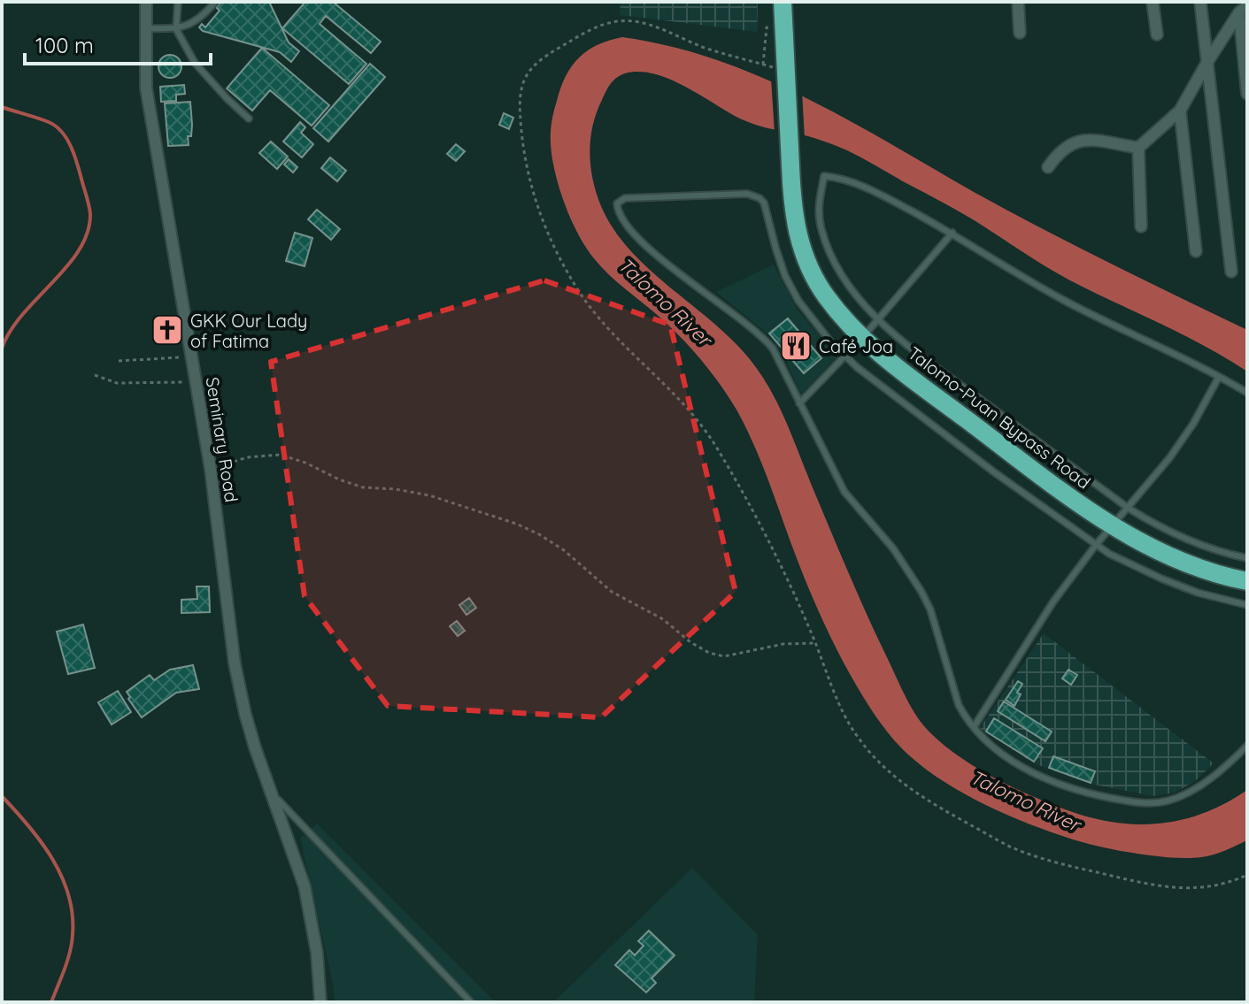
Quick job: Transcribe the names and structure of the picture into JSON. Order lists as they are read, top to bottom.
{
  "streets": {
    "highway": ["Talomo-Puan Bypass Road"],
    "street": ["Seminary Road"]
  },
  "water": ["Talomo River"],
  "places": {
    "church": ["GKK Our Lady of Fatima"],
    "restaurant": ["Café Joa"]
  },
  "scale_bar": "100 m"
}
